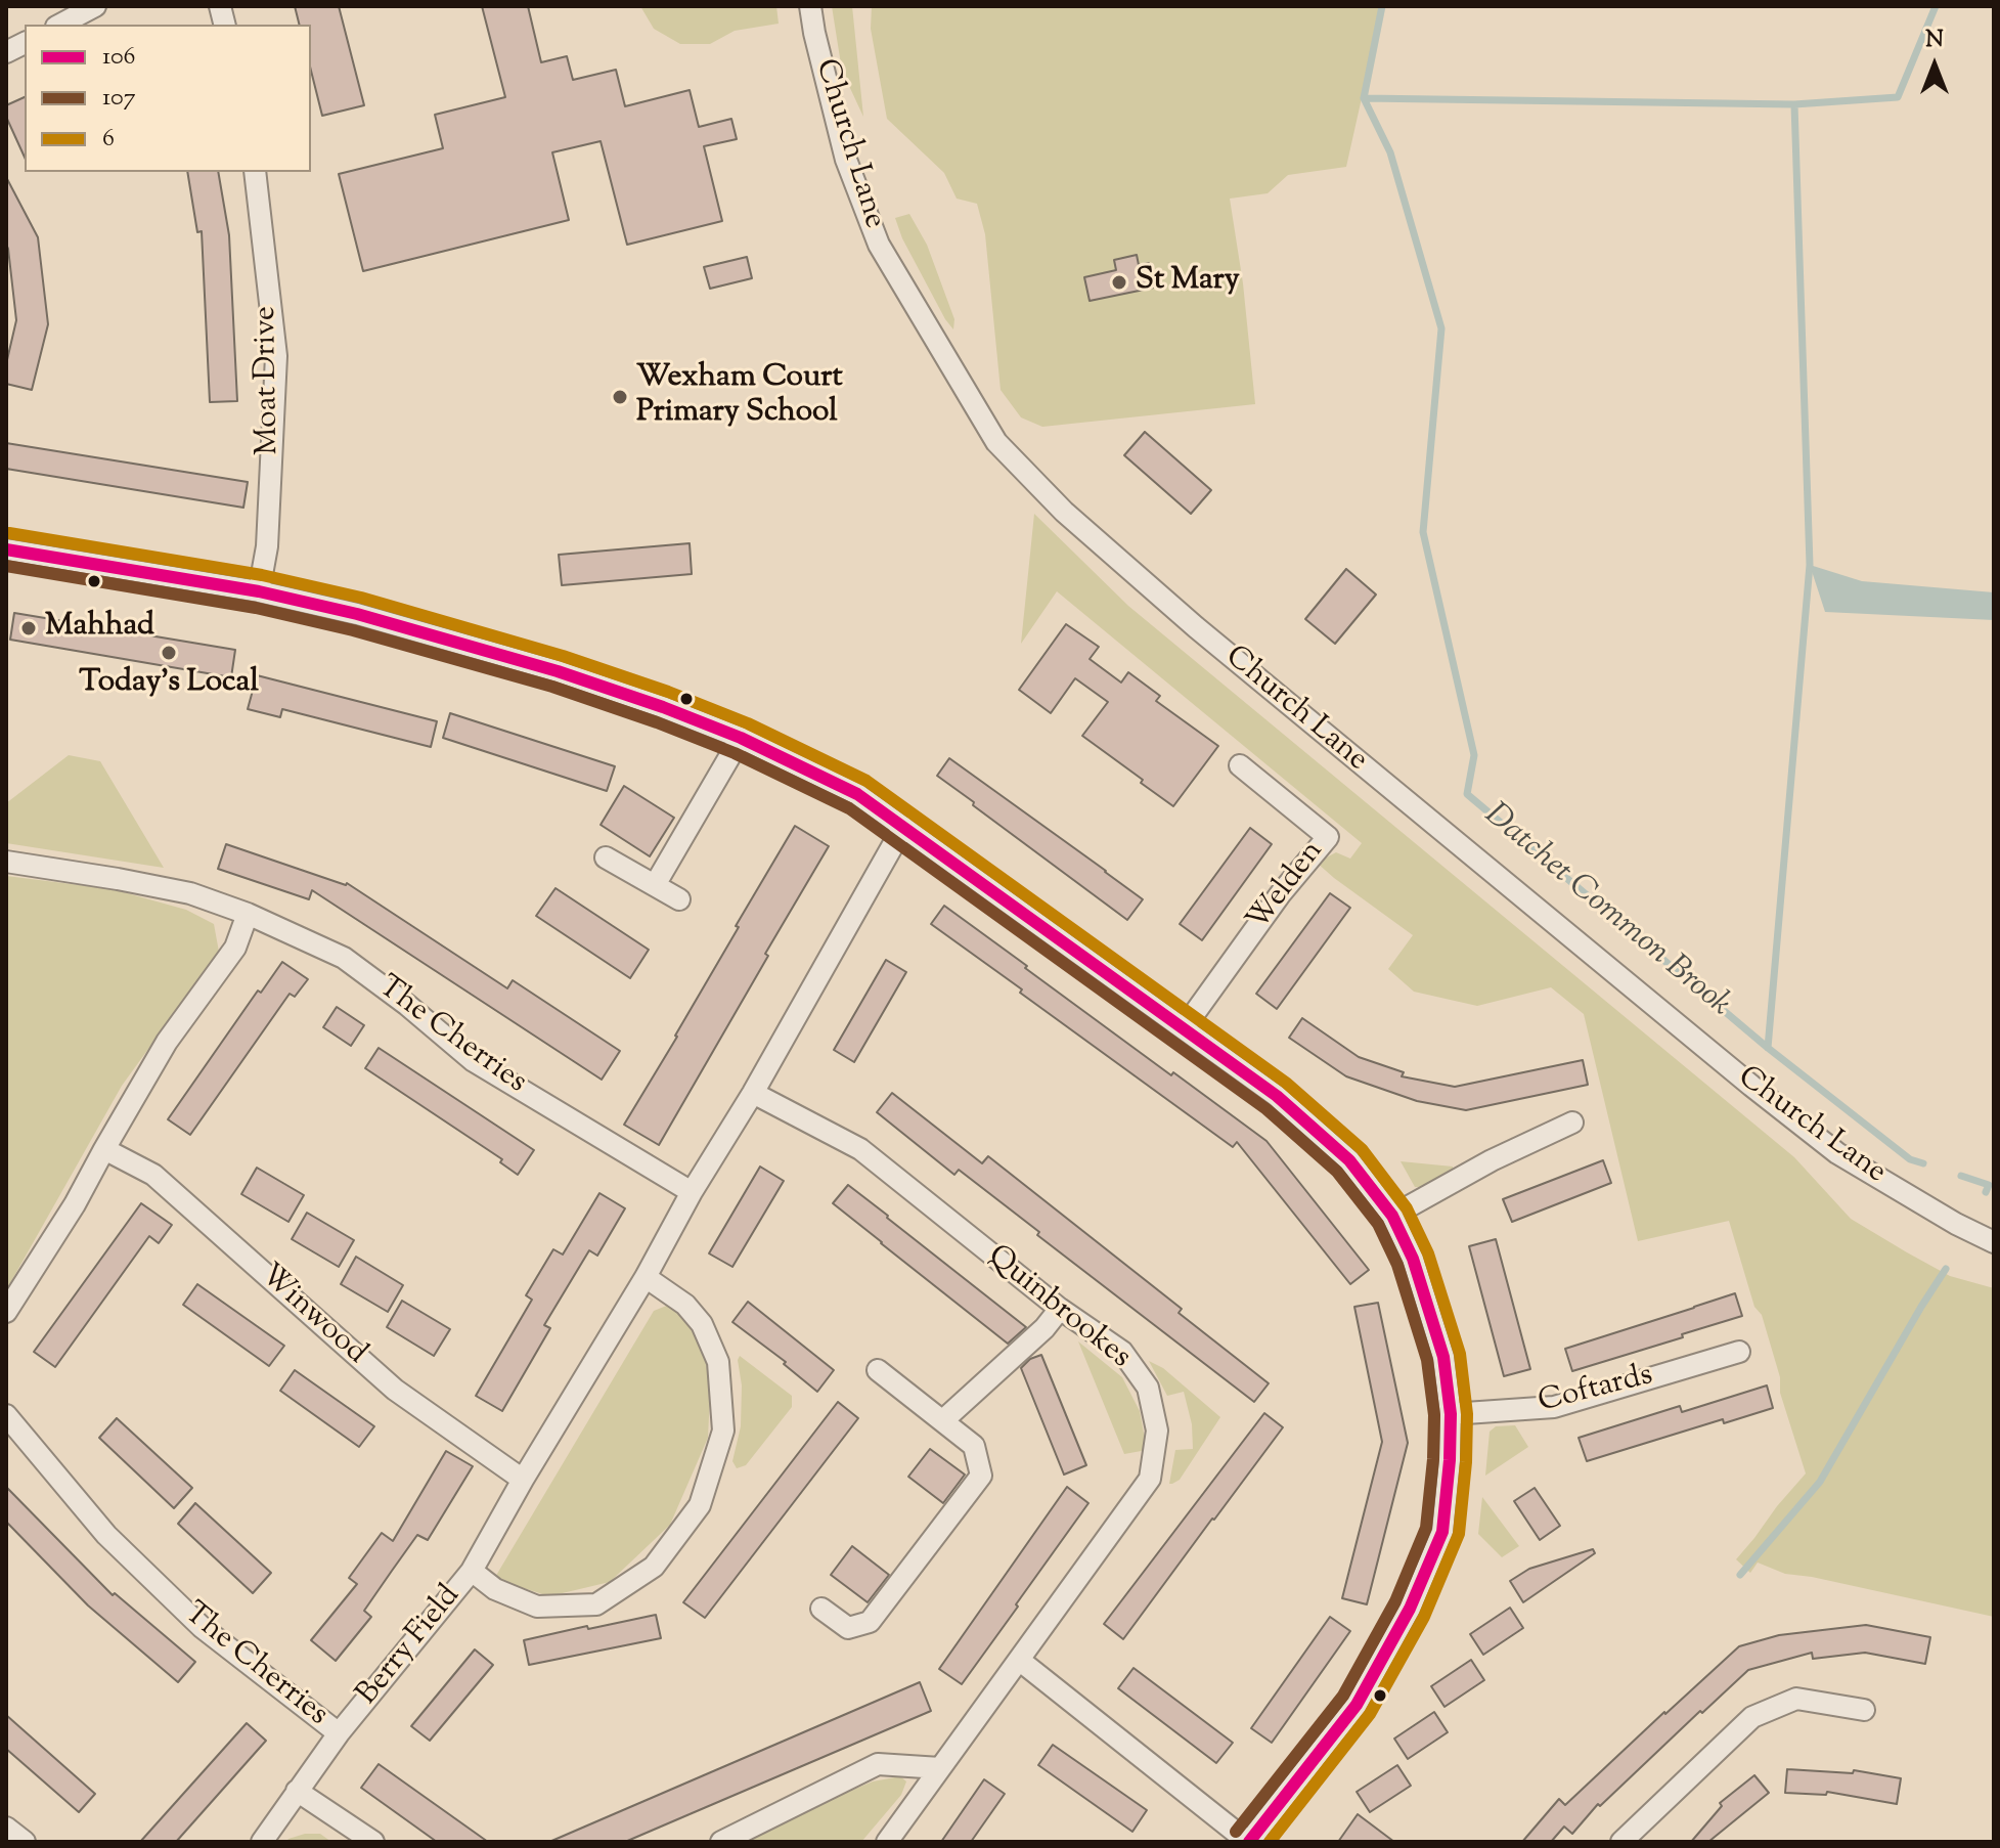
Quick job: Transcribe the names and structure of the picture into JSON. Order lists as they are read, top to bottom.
{
  "streets": {
    "street": [
      "Church Lane",
      "Moat Drive",
      "Welden",
      "The Cherries",
      "Quinbrookes",
      "Winwood",
      "Coftards",
      "Berry Field"
    ]
  },
  "crossings": [
    ["The Cherries", "Berry Field"],
    ["Quinbrookes", "Berry Field"],
    ["Winwood", "Berry Field"]
  ],
  "water": ["Datchet Common Brook"],
  "places": [
    "St Mary",
    "Wexham Court Primary School",
    "Mahhad",
    "Today's Local"
  ],
  "lines": ["transit line 6", "transit line 106", "transit line 107"],
  "legend": ["106", "107", "6"],
  "north": "top"
}
